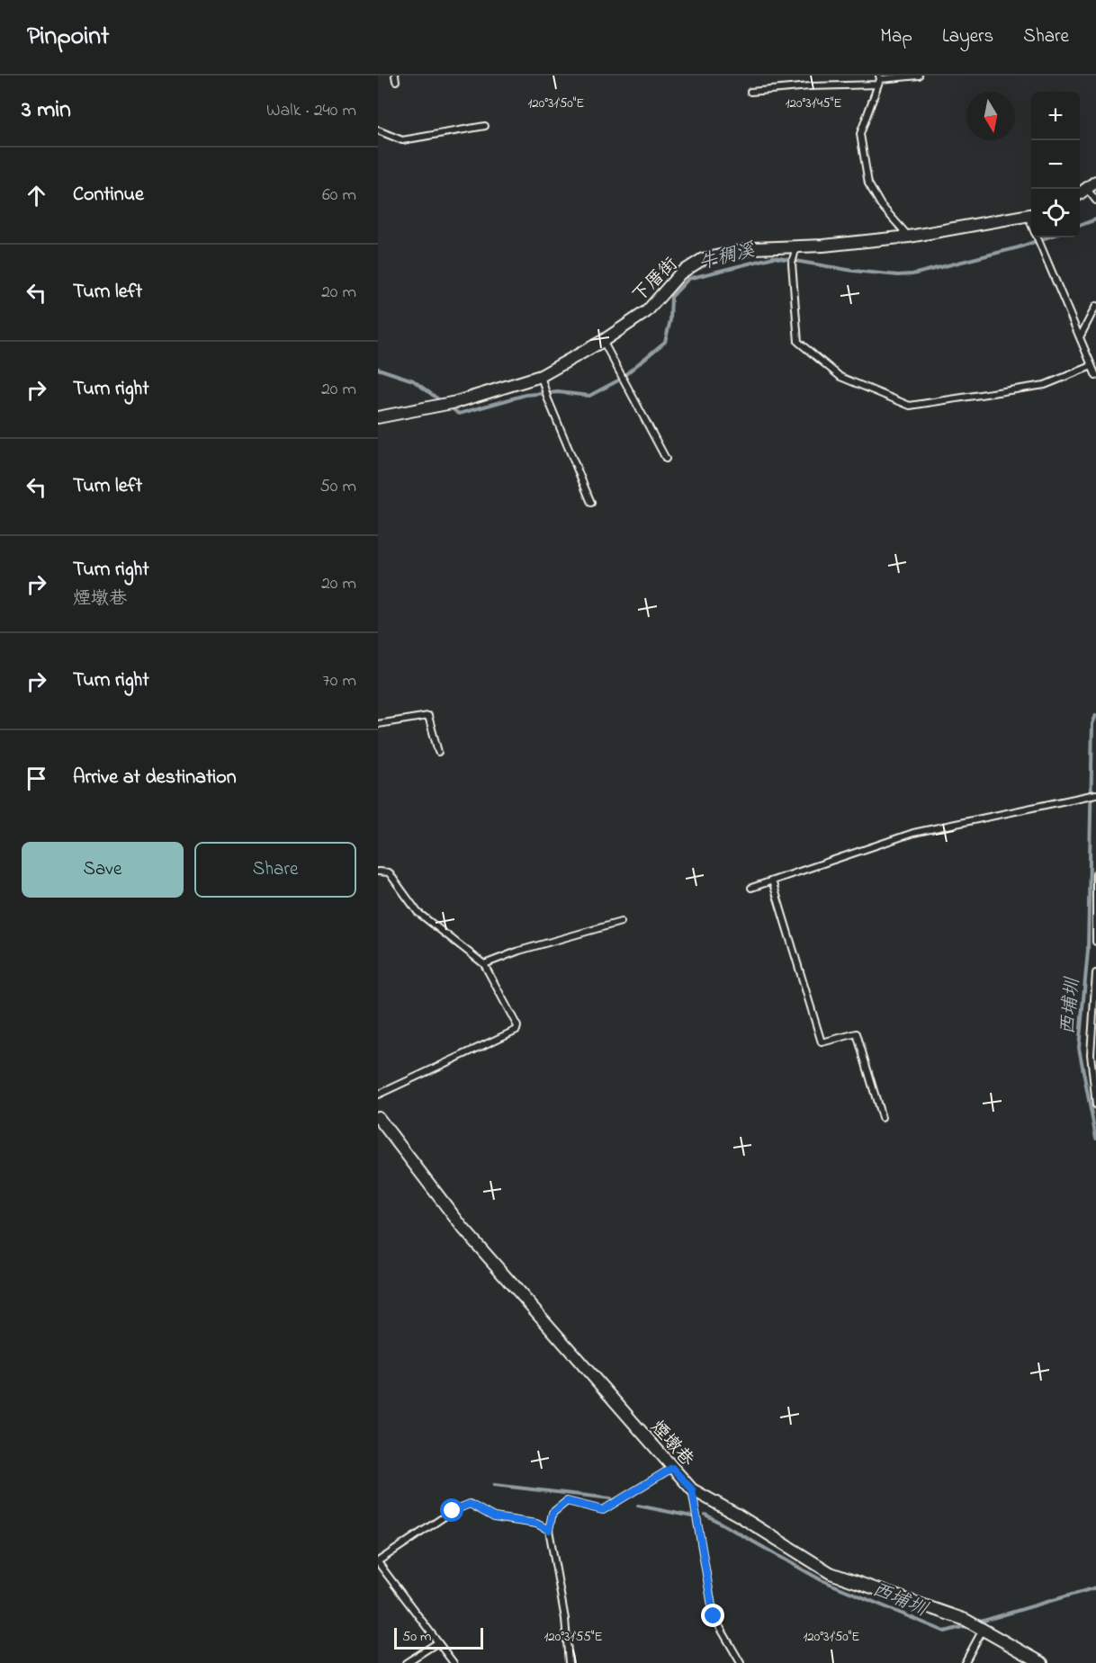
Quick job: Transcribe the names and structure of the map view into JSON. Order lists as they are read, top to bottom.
{
  "streets": {
    "street": ["下厝街", "煙墩巷"]
  },
  "water": ["牛稠溪", "西埔圳"],
  "scale_bar": "50 m",
  "north": "bottom",
  "page": {
    "header": "Pinpoint",
    "nav": ["Map", "Layers", "Share"],
    "heading": ["3 min", "Walk · 240 m"],
    "map_buttons": ["+", "−"],
    "list": [
      ["Continue", "60 m"],
      ["Turn left", "20 m"],
      ["Turn right", "20 m"],
      ["Turn left", "50 m"],
      ["Turn right", "煙墩巷", "20 m"],
      ["Turn right", "70 m"],
      "Arrive at destination"
    ],
    "buttons": ["Save", "Share"],
    "scale": "50 m"
  },
  "coordinates": ["120°31'50\"E", "120°31'45\"E", "120°31'55\"E"]
}
